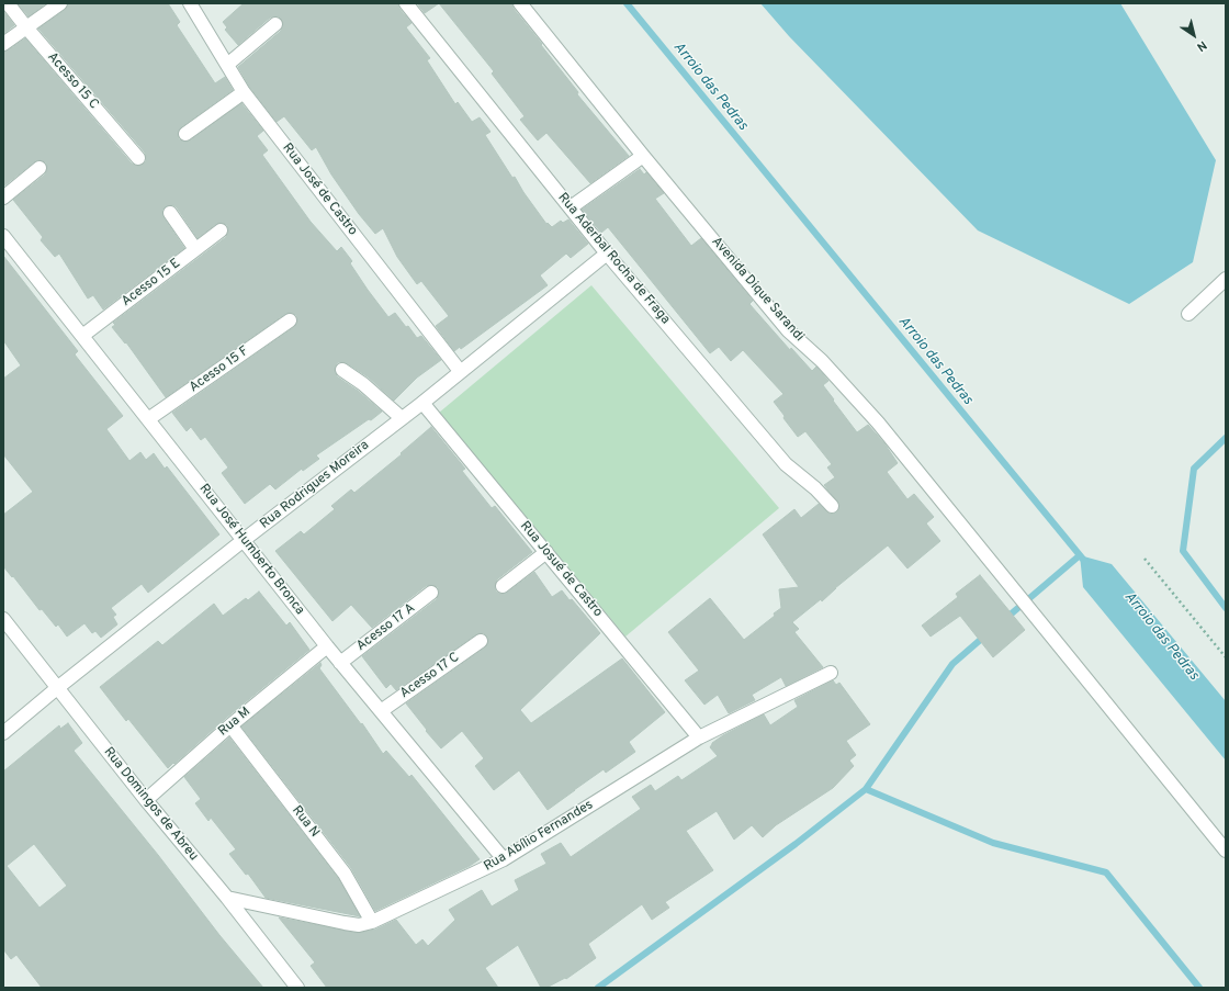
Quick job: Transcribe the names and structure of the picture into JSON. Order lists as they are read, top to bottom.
{
  "streets": {
    "street": [
      "Acesso 15 C",
      "Rua José de Castro",
      "Rua Aderbal Rocha de Fraga",
      "Acesso 15 E",
      "Avenida Dique Sarandi",
      "Acesso 15 F",
      "Rua Rodrigues Moreira",
      "Rua José Humberto Bronca",
      "Rua Josué de Castro",
      "Acesso 17 A",
      "Acesso 17 C",
      "Rua M",
      "Rua Domingos de Abreu",
      "Rua N",
      "Rua Abílio Fernandes"
    ]
  },
  "crossings": [
    ["Rua José de Castro", "Rua Rodrigues Moreira"],
    ["Rua Aderbal Rocha de Fraga", "Rua Rodrigues Moreira"],
    ["Acesso 15 E", "Rua José Humberto Bronca"],
    ["Acesso 15 F", "Rua José Humberto Bronca"],
    ["Rua Rodrigues Moreira", "Rua José Humberto Bronca"],
    ["Rua Rodrigues Moreira", "Rua Josué de Castro"],
    ["Rua Rodrigues Moreira", "Rua Domingos de Abreu"],
    ["Rua José Humberto Bronca", "Acesso 17 A"],
    ["Rua José Humberto Bronca", "Acesso 17 C"],
    ["Rua José Humberto Bronca", "Rua M"],
    ["Rua José Humberto Bronca", "Rua Abílio Fernandes"],
    ["Rua Josué de Castro", "Rua Abílio Fernandes"],
    ["Rua M", "Rua Domingos de Abreu"],
    ["Rua M", "Rua N"],
    ["Rua Domingos de Abreu", "Rua Abílio Fernandes"],
    ["Rua N", "Rua Abílio Fernandes"]
  ],
  "water": ["Arroio das Pedras"],
  "north": "bottom right"
}
